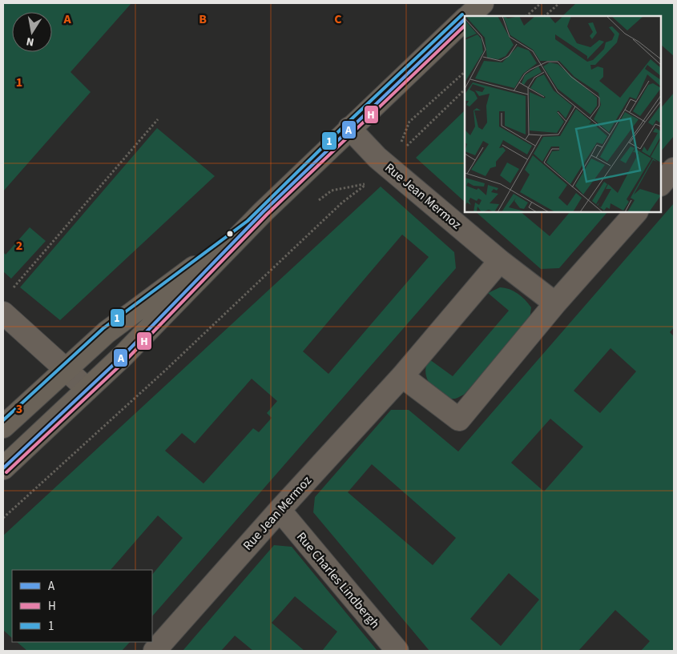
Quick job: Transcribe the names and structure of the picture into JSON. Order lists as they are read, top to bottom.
{
  "streets": {
    "street": ["Rue Jean Mermoz", "Rue Charles Lindbergh"]
  },
  "crossings": [
    ["Rue Jean Mermoz", "Rue Charles Lindbergh"]
  ],
  "lines": ["transit line 1", "transit line A", "transit line H"],
  "legend": ["A", "H", "1"],
  "north": "bottom",
  "grid": {
    "columns": ["A", "B", "C"],
    "rows": ["1", "2", "3"]
  }
}
